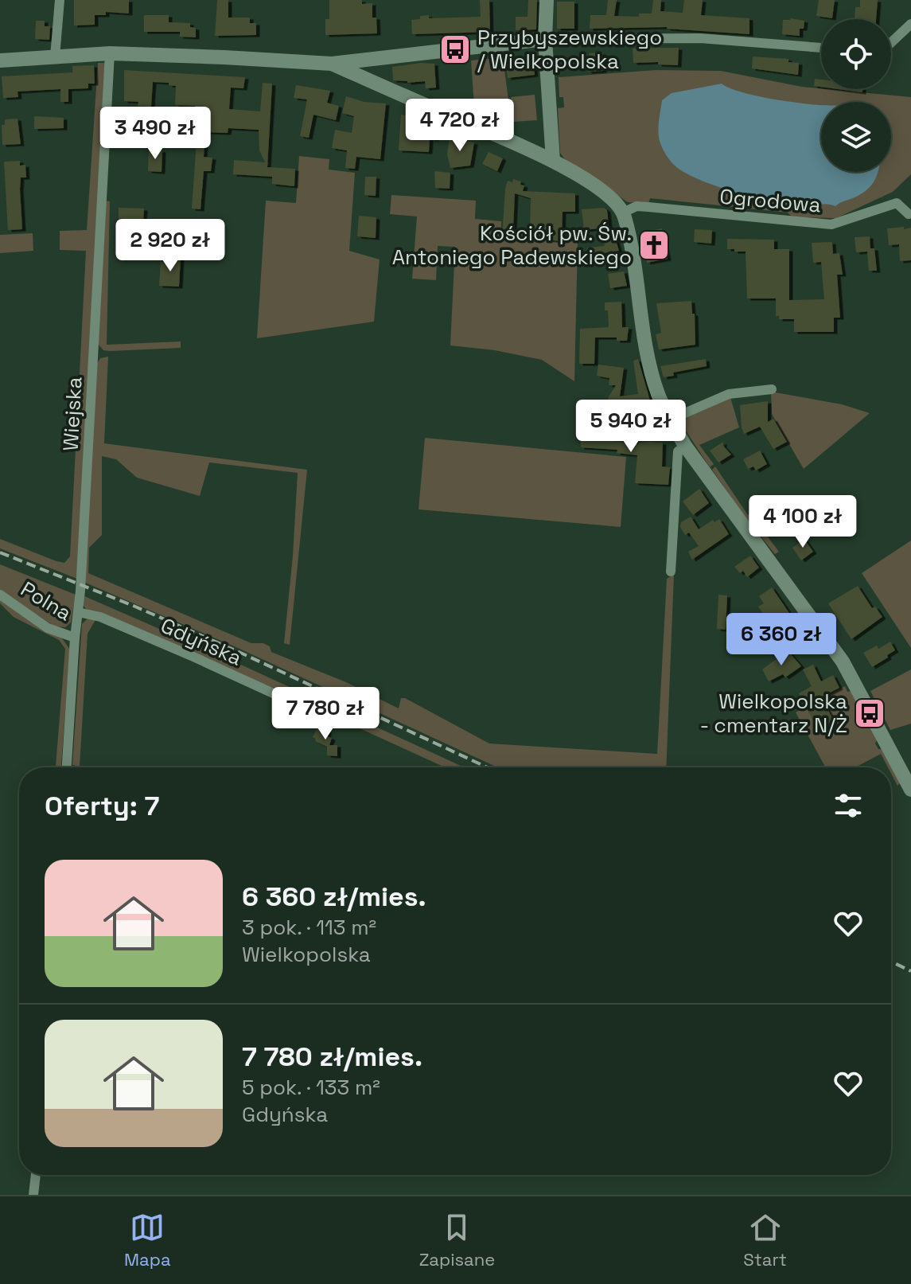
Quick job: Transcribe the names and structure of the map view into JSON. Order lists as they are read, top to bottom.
{
  "streets": {
    "street": [
      "Ogrodowa",
      "Wiejska",
      "Polna",
      "Gdyńska"
    ]
  },
  "crossings": [
    ["Wiejska", "Polna"],
    ["Wiejska", "Gdyńska"]
  ],
  "places": {
    "bus stop": ["Przybyszewskiego / Wielkopolska", "Wielkopolska - cmentarz N/Ż"],
    "church": ["Kościół pw. Św. Antoniego Padewskiego"]
  },
  "page": {
    "price": [
      "4 720 zł",
      "3 490 zł",
      "2 920 zł",
      "5 940 zł",
      "4 100 zł",
      "6 360 zł",
      "7 780 zł"
    ],
    "heading": "Oferty: 7",
    "list": [
      {
        "name": "6 360 zł/mies.",
        "note": "3 pok. · 113 m² · Wielkopolska"
      },
      {
        "name": "7 780 zł/mies.",
        "note": "5 pok. · 133 m² · Gdyńska"
      }
    ],
    "tabs": ["Mapa", "Zapisane", "Start"]
  }
}
